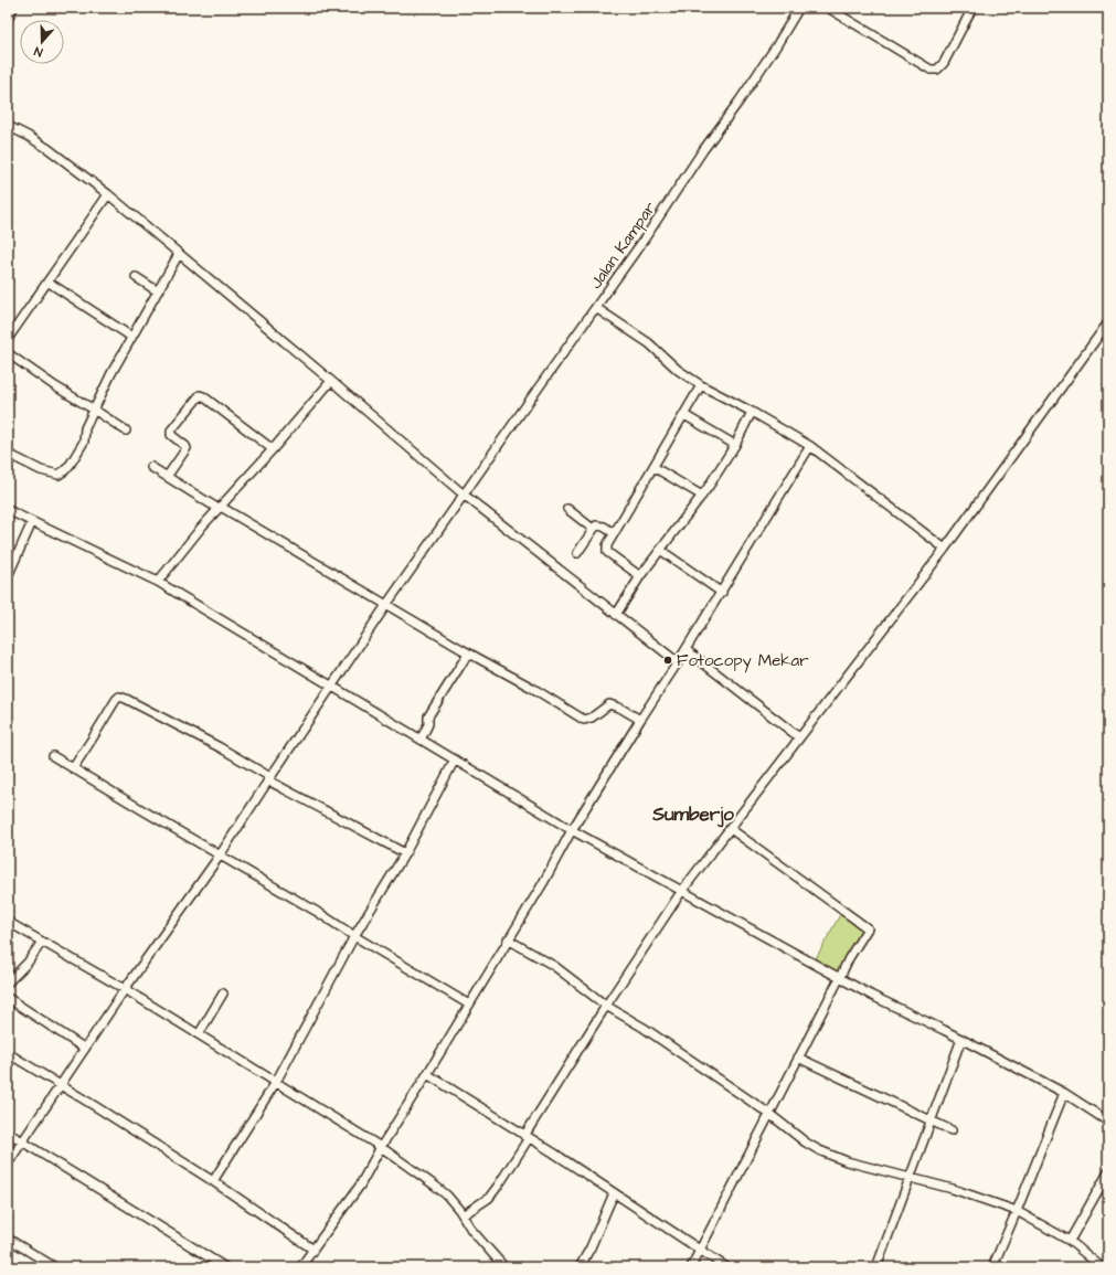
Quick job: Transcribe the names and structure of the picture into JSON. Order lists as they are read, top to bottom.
{
  "streets": {
    "street": ["Jalan Kampar"]
  },
  "districts": ["Sumberjo"],
  "places": ["Fotocopy Mekar"],
  "north": "bottom"
}
